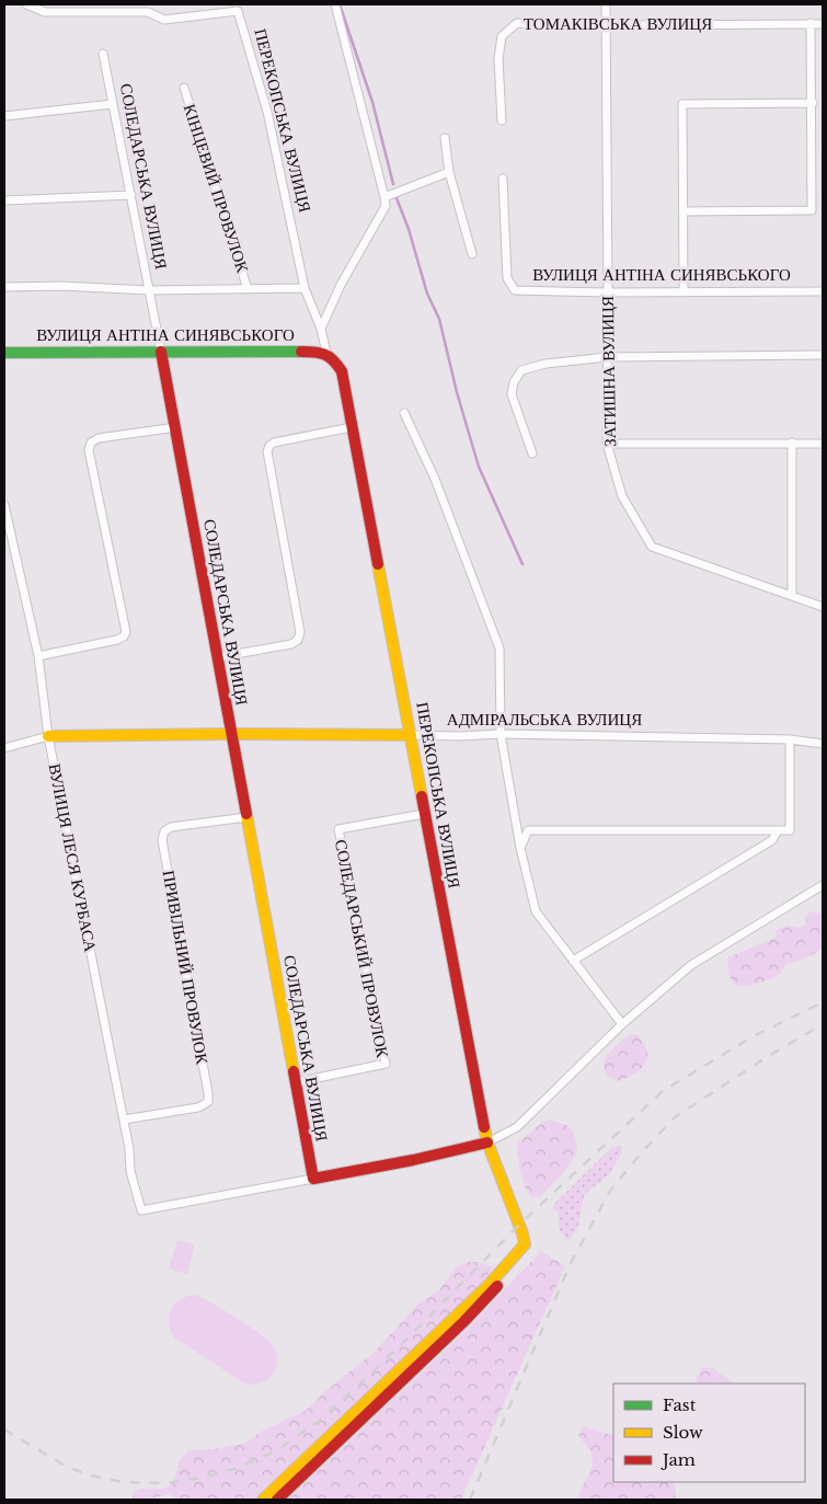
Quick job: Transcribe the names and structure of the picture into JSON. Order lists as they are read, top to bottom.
{
  "streets": {
    "street": [
      "ТОМАКІВСЬКА ВУЛИЦЯ",
      "ПЕРЕКОПСЬКА ВУЛИЦЯ",
      "СОЛЕДАРСЬКА ВУЛИЦЯ",
      "КІНЦЕВИЙ ПРОВУЛОК",
      "ВУЛИЦЯ АНТІНА СИНЯВСЬКОГО",
      "ЗАТИШНА ВУЛИЦЯ",
      "АДМІРАЛЬСЬКА ВУЛИЦЯ",
      "ВУЛИЦЯ ЛЕСЯ КУРБАСА",
      "СОЛЕДАРСЬКИЙ ПРОВУЛОК",
      "ПРИВІЛЬНИЙ ПРОВУЛОК"
    ]
  },
  "crossings": [
    ["ТОМАКІВСЬКА ВУЛИЦЯ", "ЗАТИШНА ВУЛИЦЯ"],
    ["ПЕРЕКОПСЬКА ВУЛИЦЯ", "ВУЛИЦЯ АНТІНА СИНЯВСЬКОГО"],
    ["ПЕРЕКОПСЬКА ВУЛИЦЯ", "АДМІРАЛЬСЬКА ВУЛИЦЯ"],
    ["ПЕРЕКОПСЬКА ВУЛИЦЯ", "СОЛЕДАРСЬКИЙ ПРОВУЛОК"],
    ["СОЛЕДАРСЬКА ВУЛИЦЯ", "ВУЛИЦЯ АНТІНА СИНЯВСЬКОГО"],
    ["СОЛЕДАРСЬКА ВУЛИЦЯ", "АДМІРАЛЬСЬКА ВУЛИЦЯ"],
    ["СОЛЕДАРСЬКА ВУЛИЦЯ", "ВУЛИЦЯ ЛЕСЯ КУРБАСА"],
    ["СОЛЕДАРСЬКА ВУЛИЦЯ", "СОЛЕДАРСЬКИЙ ПРОВУЛОК"],
    ["СОЛЕДАРСЬКА ВУЛИЦЯ", "ПРИВІЛЬНИЙ ПРОВУЛОК"],
    ["ВУЛИЦЯ АНТІНА СИНЯВСЬКОГО", "ЗАТИШНА ВУЛИЦЯ"],
    ["АДМІРАЛЬСЬКА ВУЛИЦЯ", "ВУЛИЦЯ ЛЕСЯ КУРБАСА"],
    ["ВУЛИЦЯ ЛЕСЯ КУРБАСА", "ПРИВІЛЬНИЙ ПРОВУЛОК"]
  ],
  "legend": ["Fast", "Slow", "Jam"]
}
